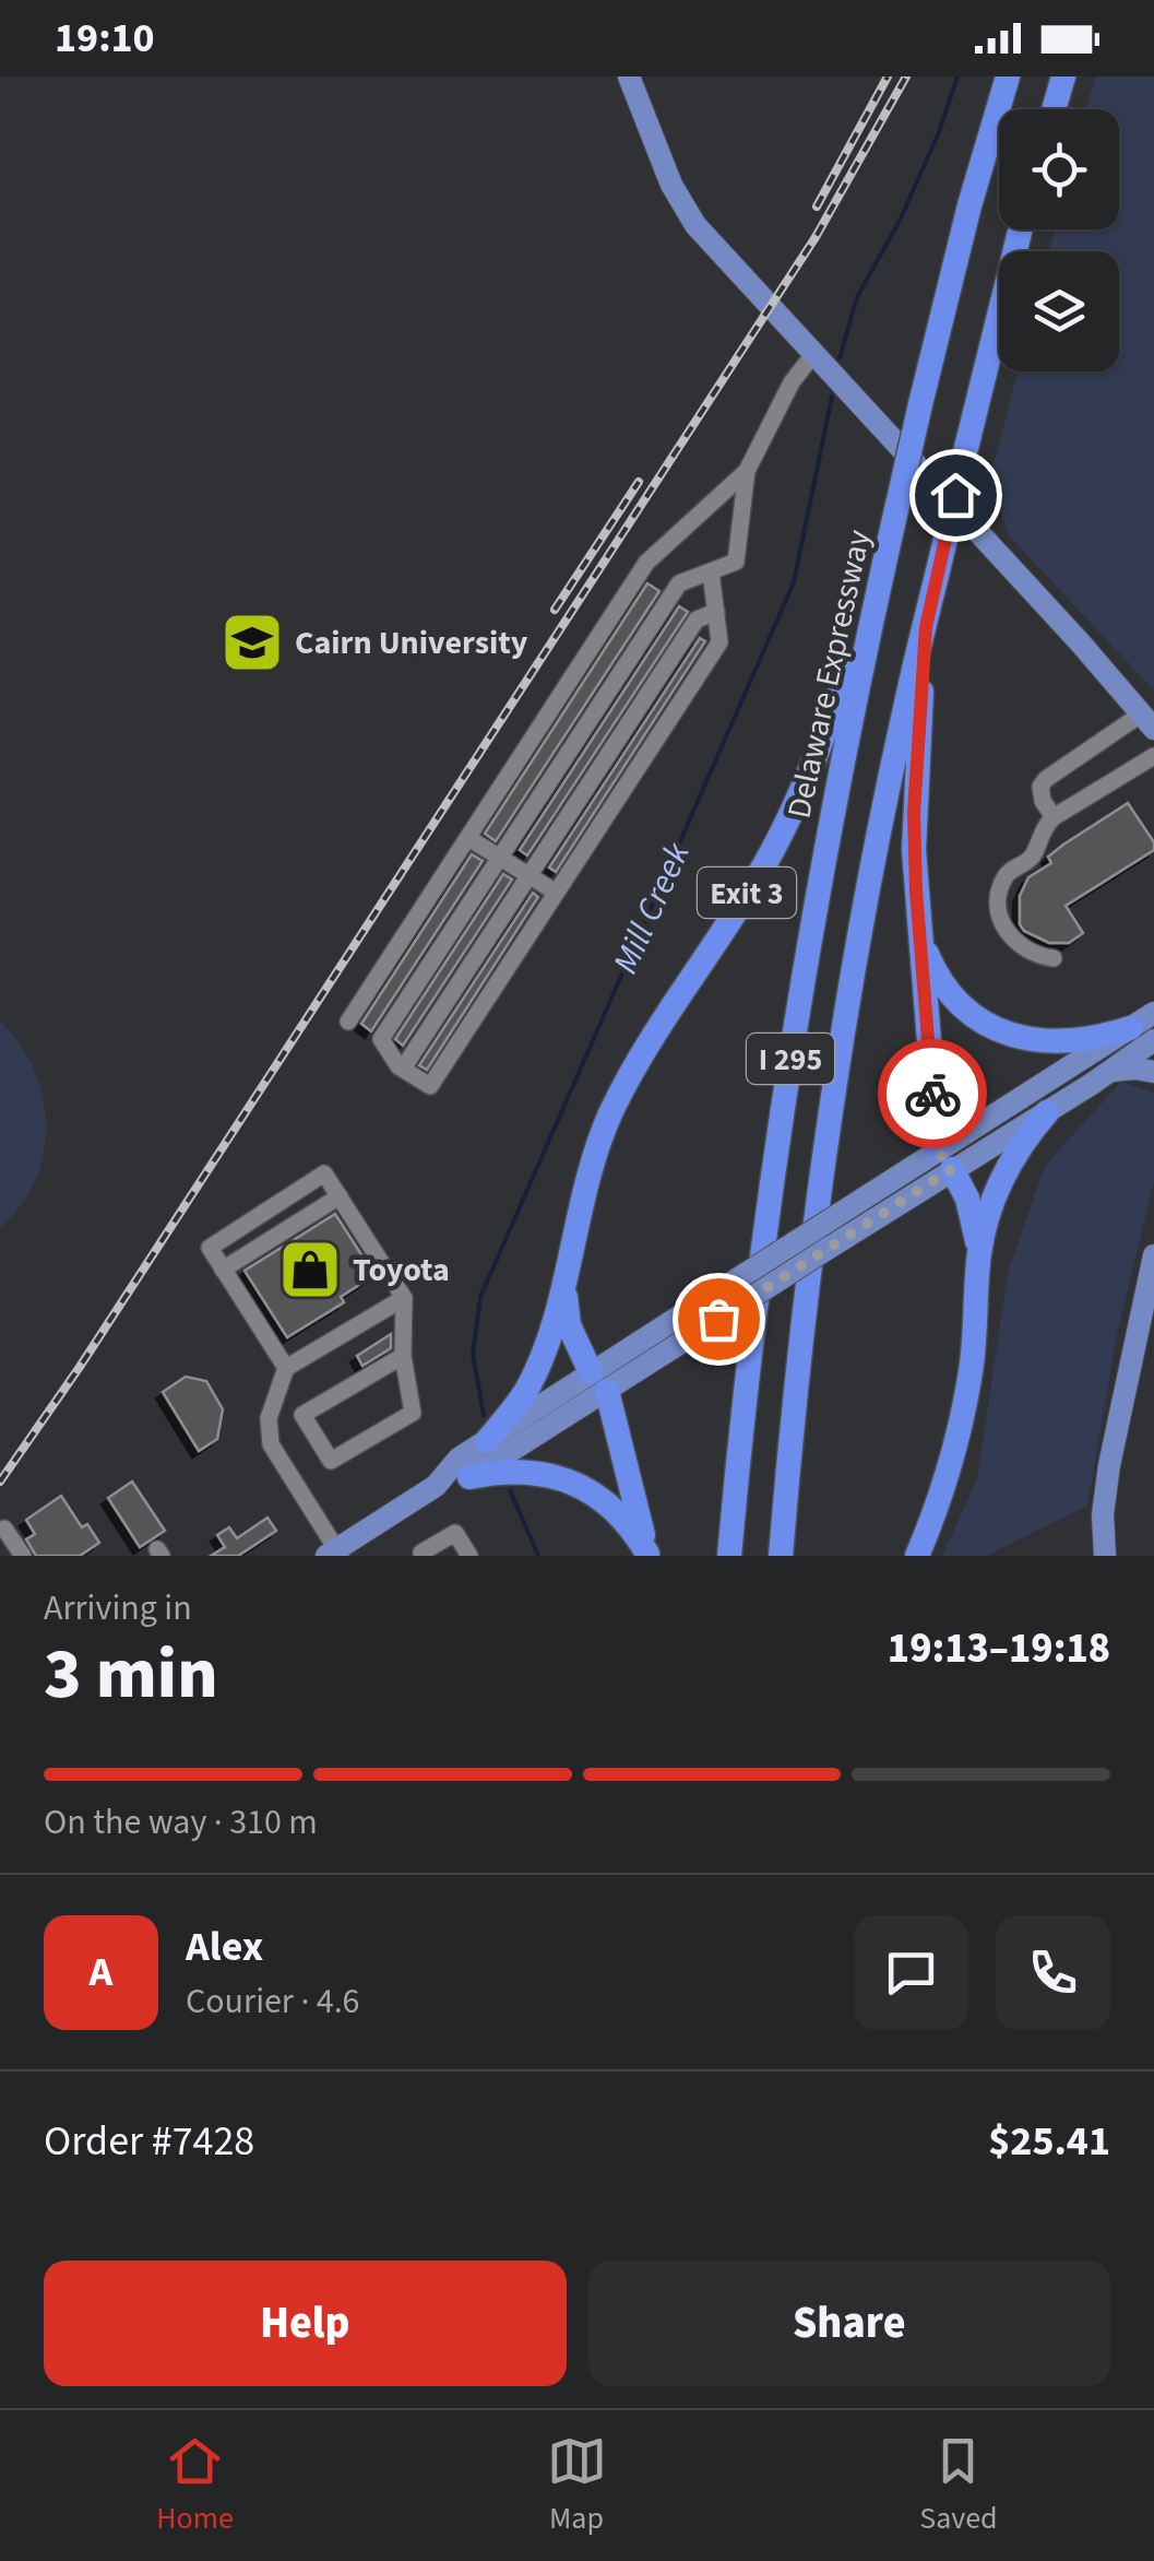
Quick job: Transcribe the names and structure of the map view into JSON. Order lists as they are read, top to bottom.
{
  "streets": {
    "highway": ["Delaware Expressway", "Exit 3", "I 295"]
  },
  "crossings": [
    ["Delaware Expressway", "Exit 3"]
  ],
  "water": ["Mill Creek"],
  "places": {
    "school or university": ["Cairn University"],
    "shop": ["Toyota"]
  },
  "page": {
    "status": "19:10",
    "heading": ["3 min", "Arriving in", "19:13–19:18"],
    "panel": [
      "Alex",
      "Courier · 4.6",
      "Order #7428",
      "$25.41"
    ],
    "bar": "On the way · 310 m",
    "round": "A",
    "buttons": ["Help", "Share"],
    "tabs": ["Home", "Map", "Saved"]
  }
}
